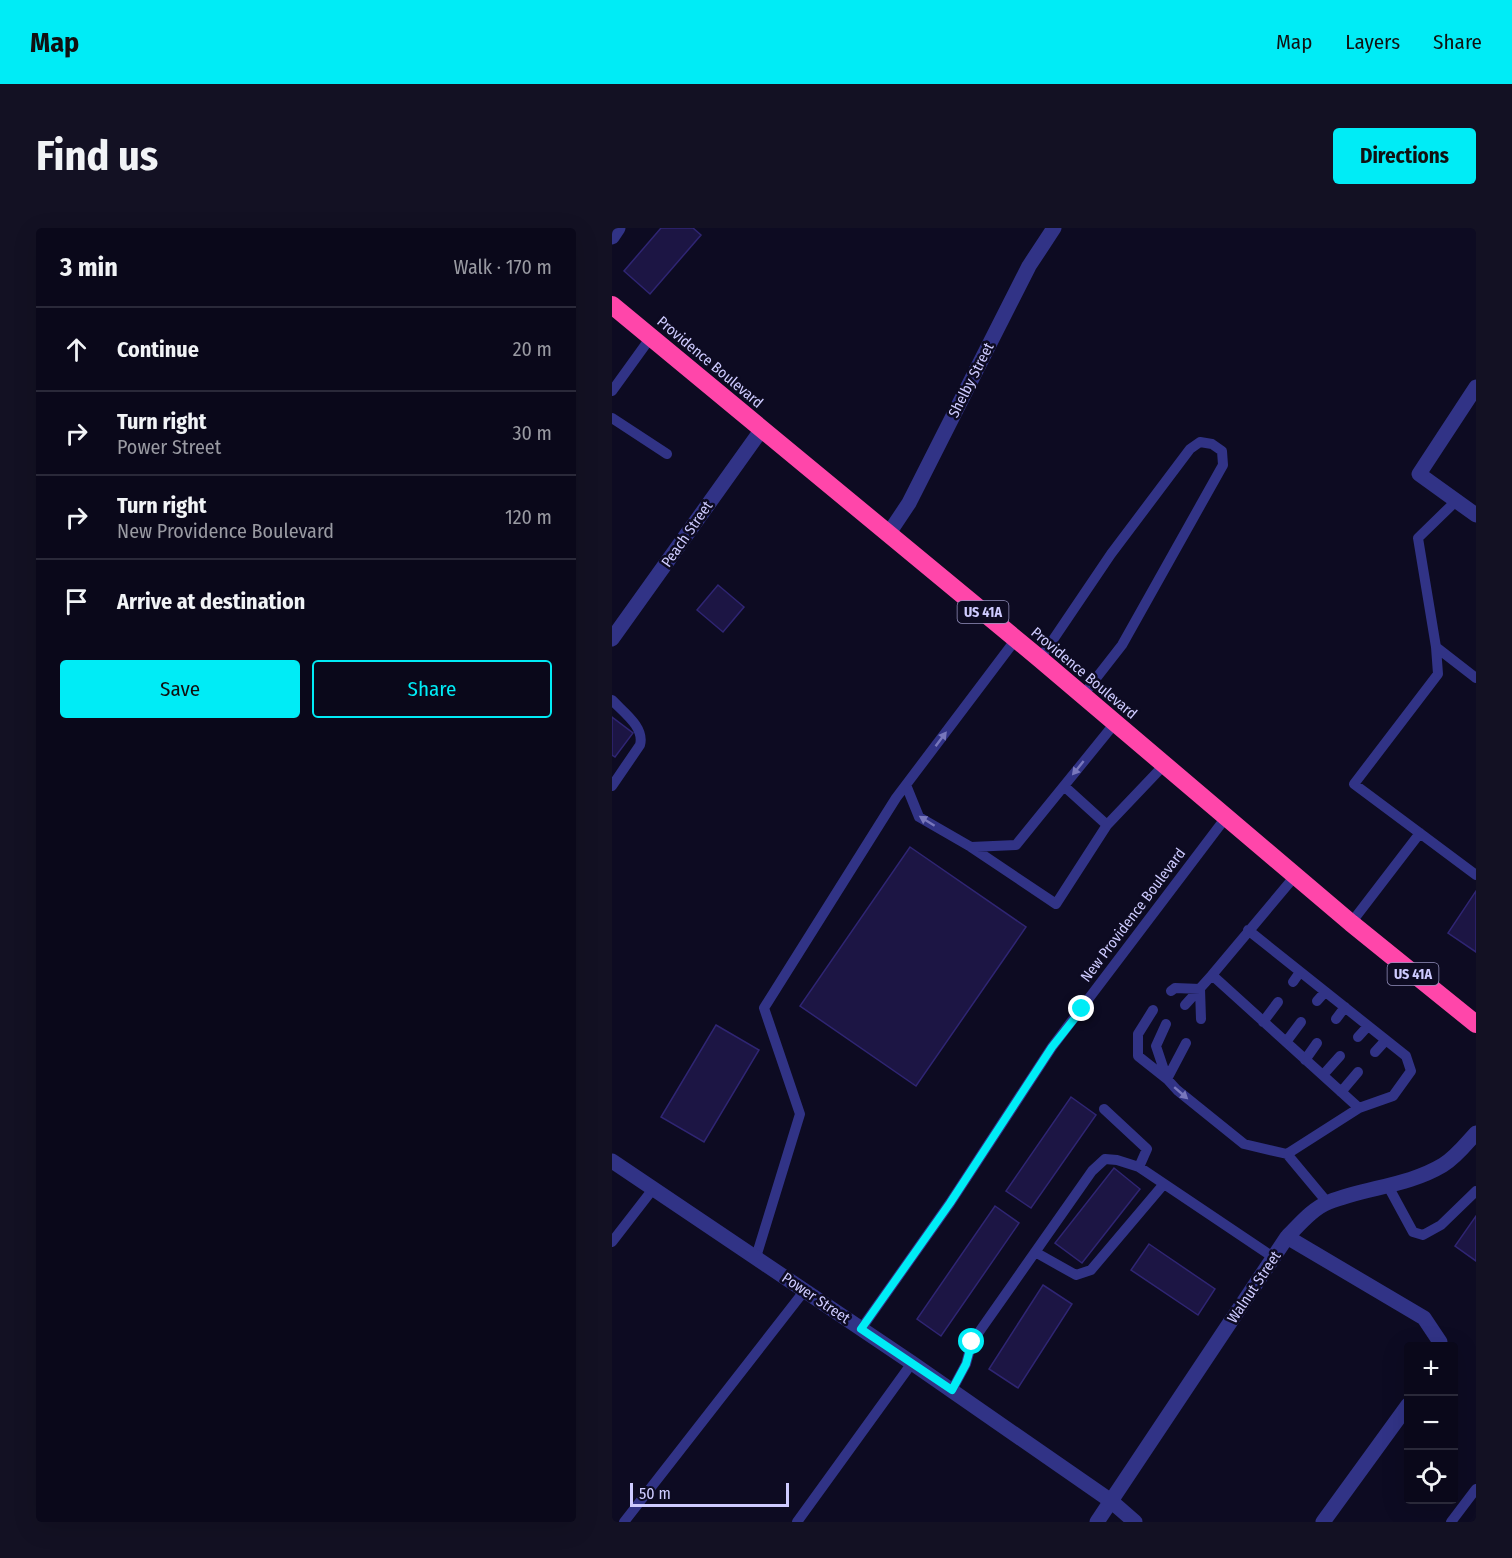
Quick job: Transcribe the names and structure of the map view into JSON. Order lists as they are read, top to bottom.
{
  "streets": {
    "highway": ["Providence Boulevard", "US 41A"],
    "street": [
      "Shelby Street",
      "Peach Street",
      "Walnut Street",
      "Power Street"
    ],
    "lane": ["New Providence Boulevard"]
  },
  "crossings": [
    ["Providence Boulevard", "Shelby Street"],
    ["Providence Boulevard", "Peach Street"],
    ["Providence Boulevard", "New Providence Boulevard"],
    ["New Providence Boulevard", "Power Street"],
    ["Walnut Street", "Power Street"]
  ],
  "scale_bar": "50 m",
  "page": {
    "header": "Map",
    "nav": ["Map", "Layers", "Share"],
    "buttons": [
      "Directions",
      ["Save", "Share"]
    ],
    "title": "Find us",
    "heading": ["3 min", "Walk · 170 m"],
    "list": [
      ["Continue", "20 m"],
      ["Turn right", "Power Street", "30 m"],
      ["Turn right", "New Providence Boulevard", "120 m"],
      "Arrive at destination"
    ],
    "map_buttons": ["+", "−"],
    "scale": "50 m"
  }
}
